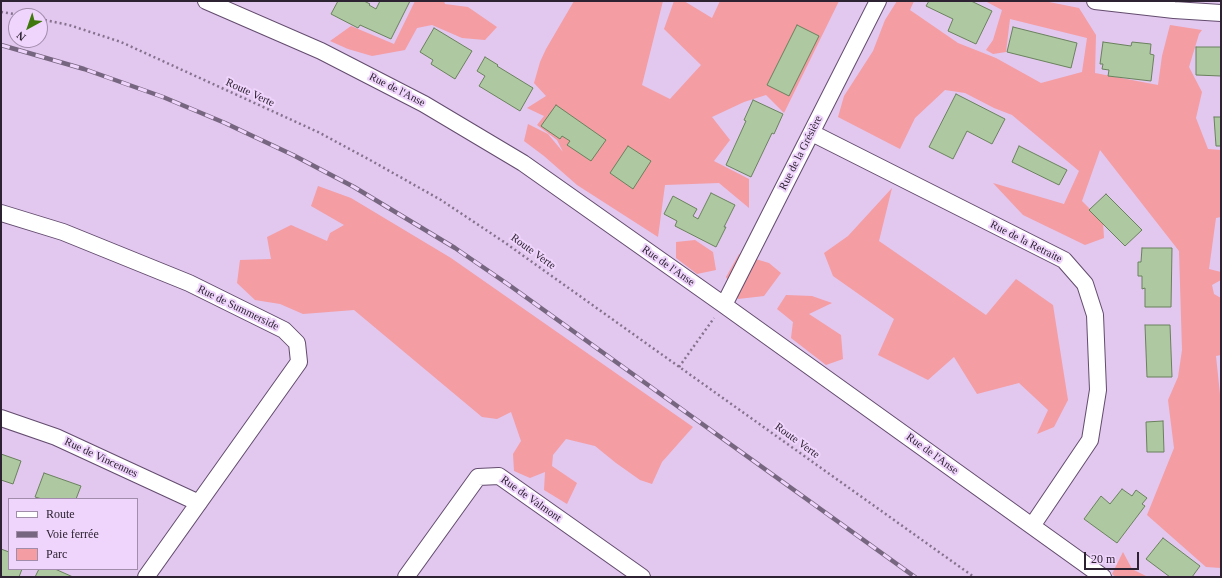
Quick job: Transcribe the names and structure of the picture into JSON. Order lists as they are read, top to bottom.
{
  "streets": {
    "street": [
      "Rue de l'Anse",
      "Rue de la Grésière",
      "Rue de la Retraite",
      "Rue de Summerside",
      "Rue de Vincennes",
      "Rue de Valmont"
    ],
    "path": ["Route Verte"]
  },
  "crossings": [
    ["Rue de l'Anse", "Rue de la Grésière"],
    ["Rue de l'Anse", "Rue de la Retraite"],
    ["Rue de la Grésière", "Rue de la Retraite"],
    ["Rue de Summerside", "Rue de Vincennes"]
  ],
  "legend": ["Route", "Voie ferrée", "Parc"],
  "scale_bar": "20 m",
  "north": "bottom left"
}
